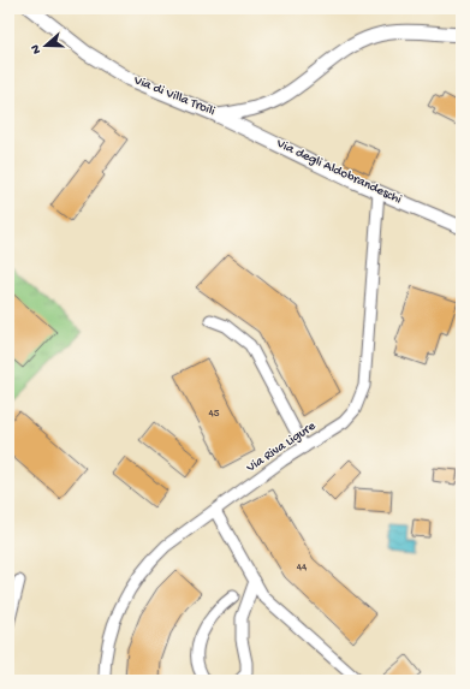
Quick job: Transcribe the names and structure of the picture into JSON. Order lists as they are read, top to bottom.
{
  "streets": {
    "street": ["Via di Villa Troili", "Via degli Aldobrandeschi", "Via Riva Ligure"]
  },
  "crossings": [
    ["Via di Villa Troili", "Via degli Aldobrandeschi"],
    ["Via degli Aldobrandeschi", "Via Riva Ligure"]
  ],
  "house_numbers": ["45", "44"],
  "north": "left"
}
